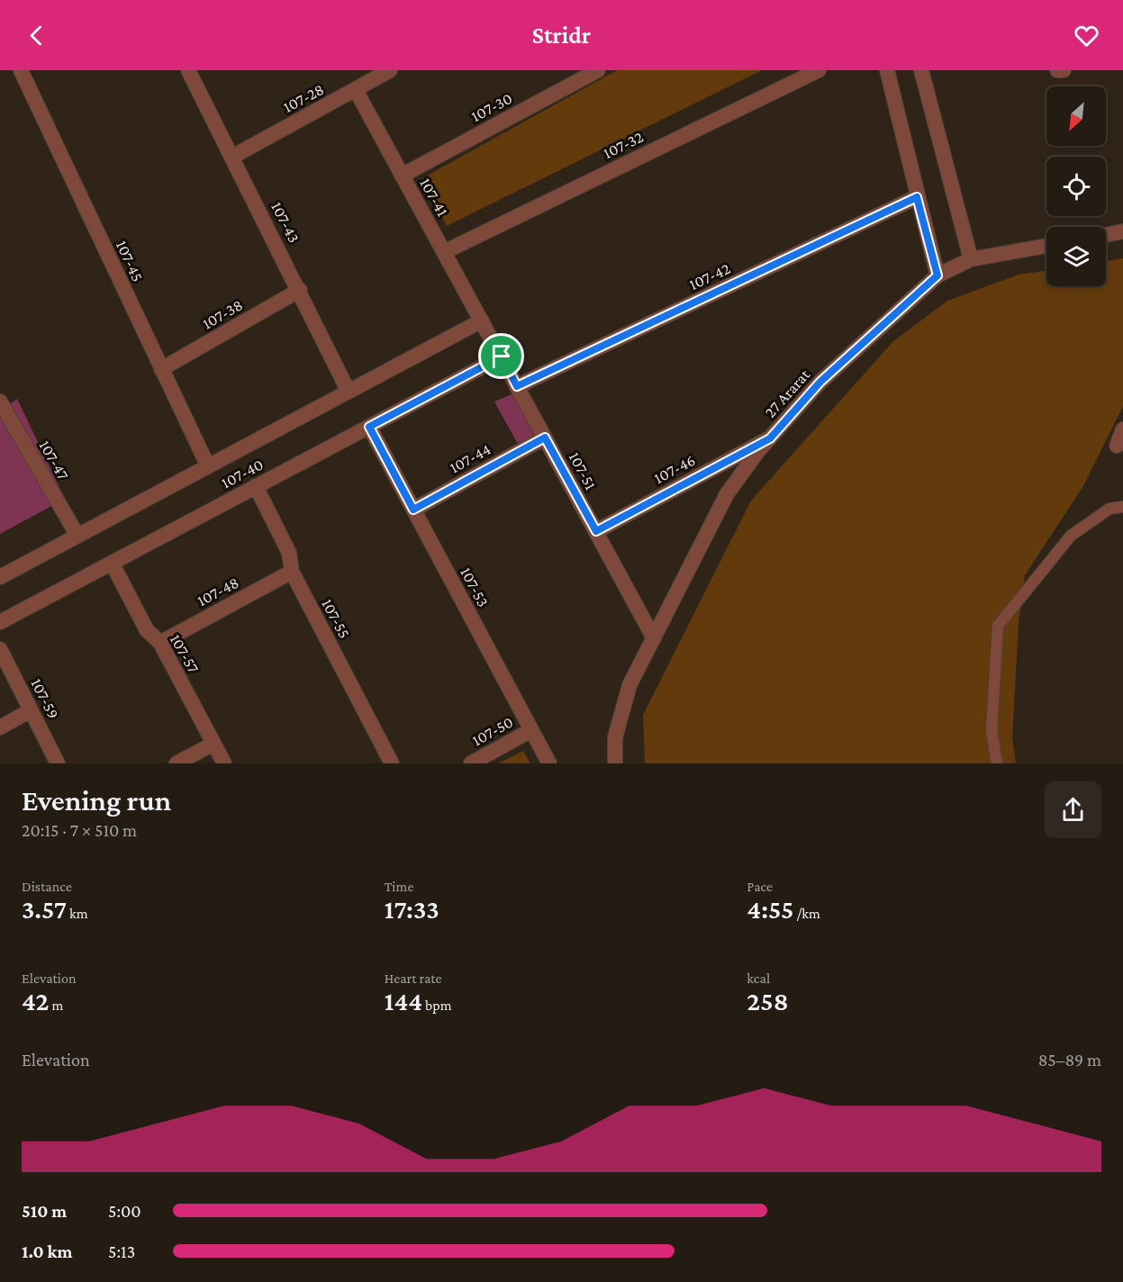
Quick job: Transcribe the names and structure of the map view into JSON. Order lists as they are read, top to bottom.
{
  "streets": {
    "street": [
      "107-28",
      "107-30",
      "107-32",
      "107-41",
      "107-43",
      "107-45",
      "107-42",
      "107-38",
      "27 Ararat",
      "107-44",
      "107-47",
      "107-46",
      "107-51",
      "107-40",
      "107-53",
      "107-48",
      "107-55",
      "107-57",
      "107-59",
      "107-50"
    ]
  },
  "crossings": [
    ["107-28", "107-41"],
    ["107-28", "107-43"],
    ["107-30", "107-41"],
    ["107-32", "107-41"],
    ["107-41", "107-51"],
    ["107-43", "107-38"],
    ["107-45", "107-38"],
    ["107-42", "107-51"],
    ["27 Ararat", "107-46"],
    ["27 Ararat", "107-51"],
    ["107-44", "107-51"],
    ["107-44", "107-53"],
    ["107-46", "107-51"],
    ["107-51", "107-40"],
    ["107-40", "107-53"],
    ["107-40", "107-55"],
    ["107-40", "107-57"],
    ["107-53", "107-50"],
    ["107-48", "107-55"],
    ["107-48", "107-57"]
  ],
  "north": "bottom left",
  "page": {
    "header": "Stridr",
    "heading": ["Evening run", "20:15 · 7 × 510 m"],
    "stats": [
      ["Distance", "3.57 km"],
      ["Time", "17:33"],
      ["Pace", "4:55 /km"],
      ["Elevation", "42 m"],
      ["Heart rate", "144 bpm"],
      ["kcal", "258"]
    ],
    "chart": ["Elevation", "85–89 m"],
    "list": [
      {
        "name": "510 m",
        "note": "5:00"
      },
      {
        "name": "1.0 km",
        "note": "5:13"
      }
    ]
  }
}
